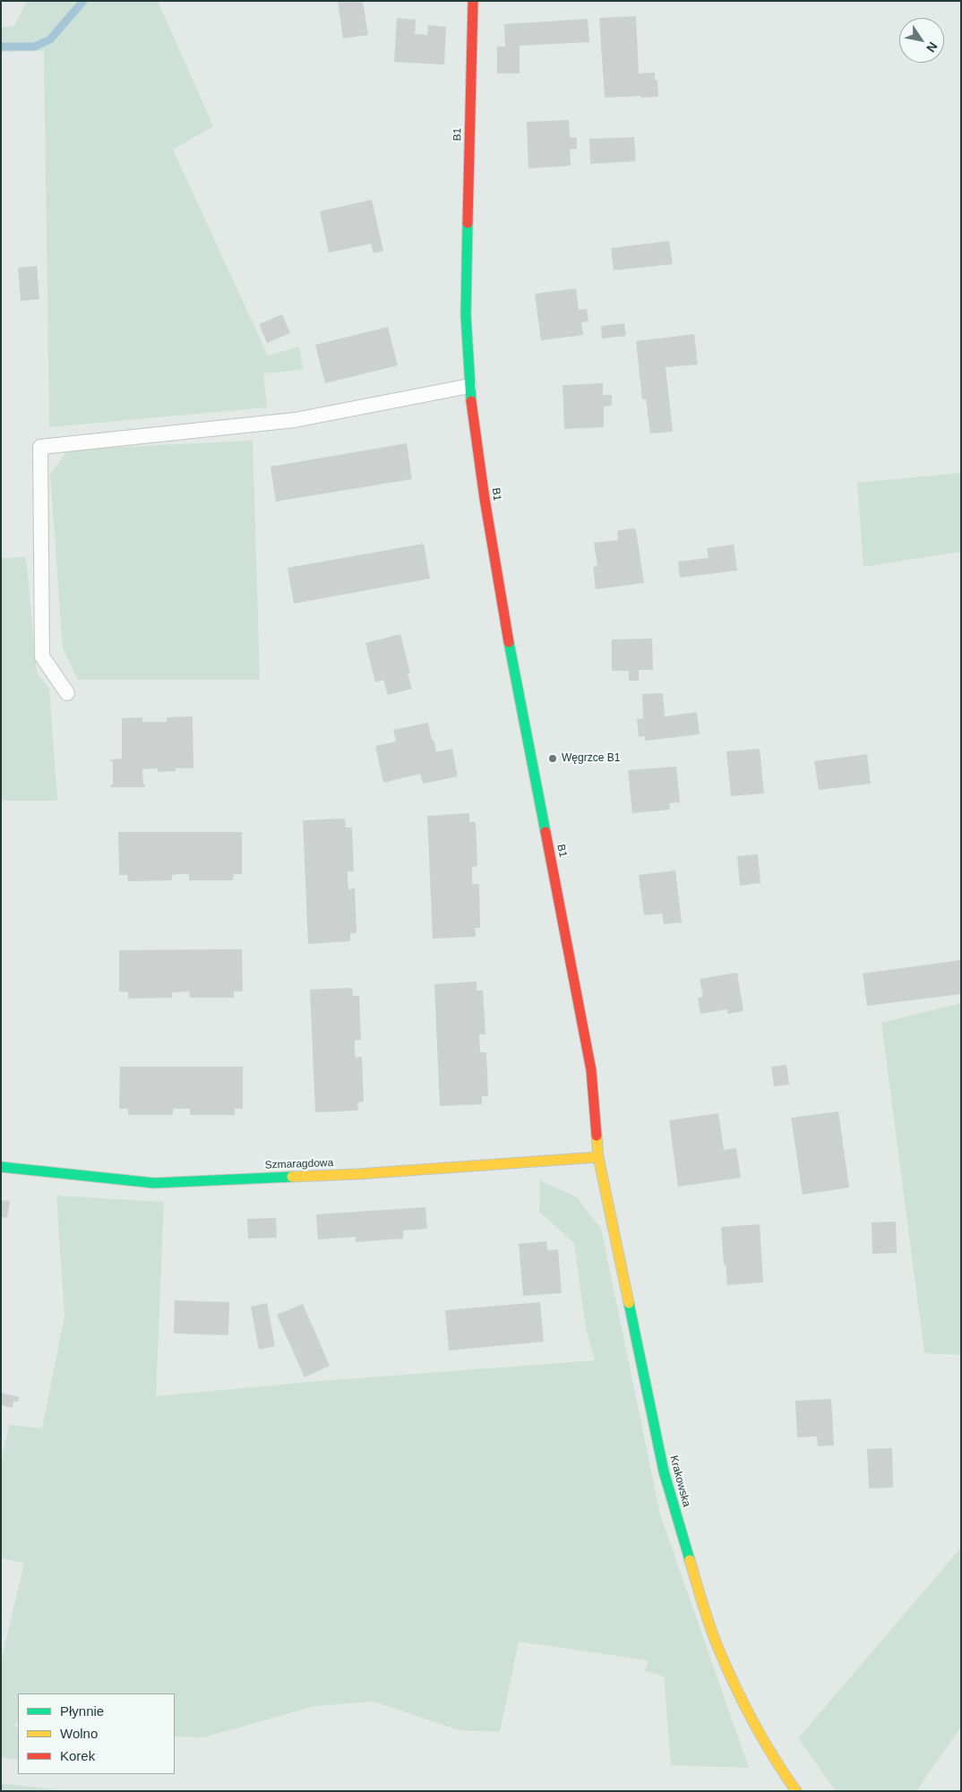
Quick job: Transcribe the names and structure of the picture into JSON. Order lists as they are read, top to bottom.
{
  "streets": {
    "street": ["B1", "Szmaragdowa", "Krakowska"]
  },
  "crossings": [
    ["B1", "Szmaragdowa"],
    ["B1", "Krakowska"],
    ["Szmaragdowa", "Krakowska"]
  ],
  "places": ["Węgrzce B1"],
  "legend": ["Płynnie", "Wolno", "Korek"],
  "north": "bottom right"
}
